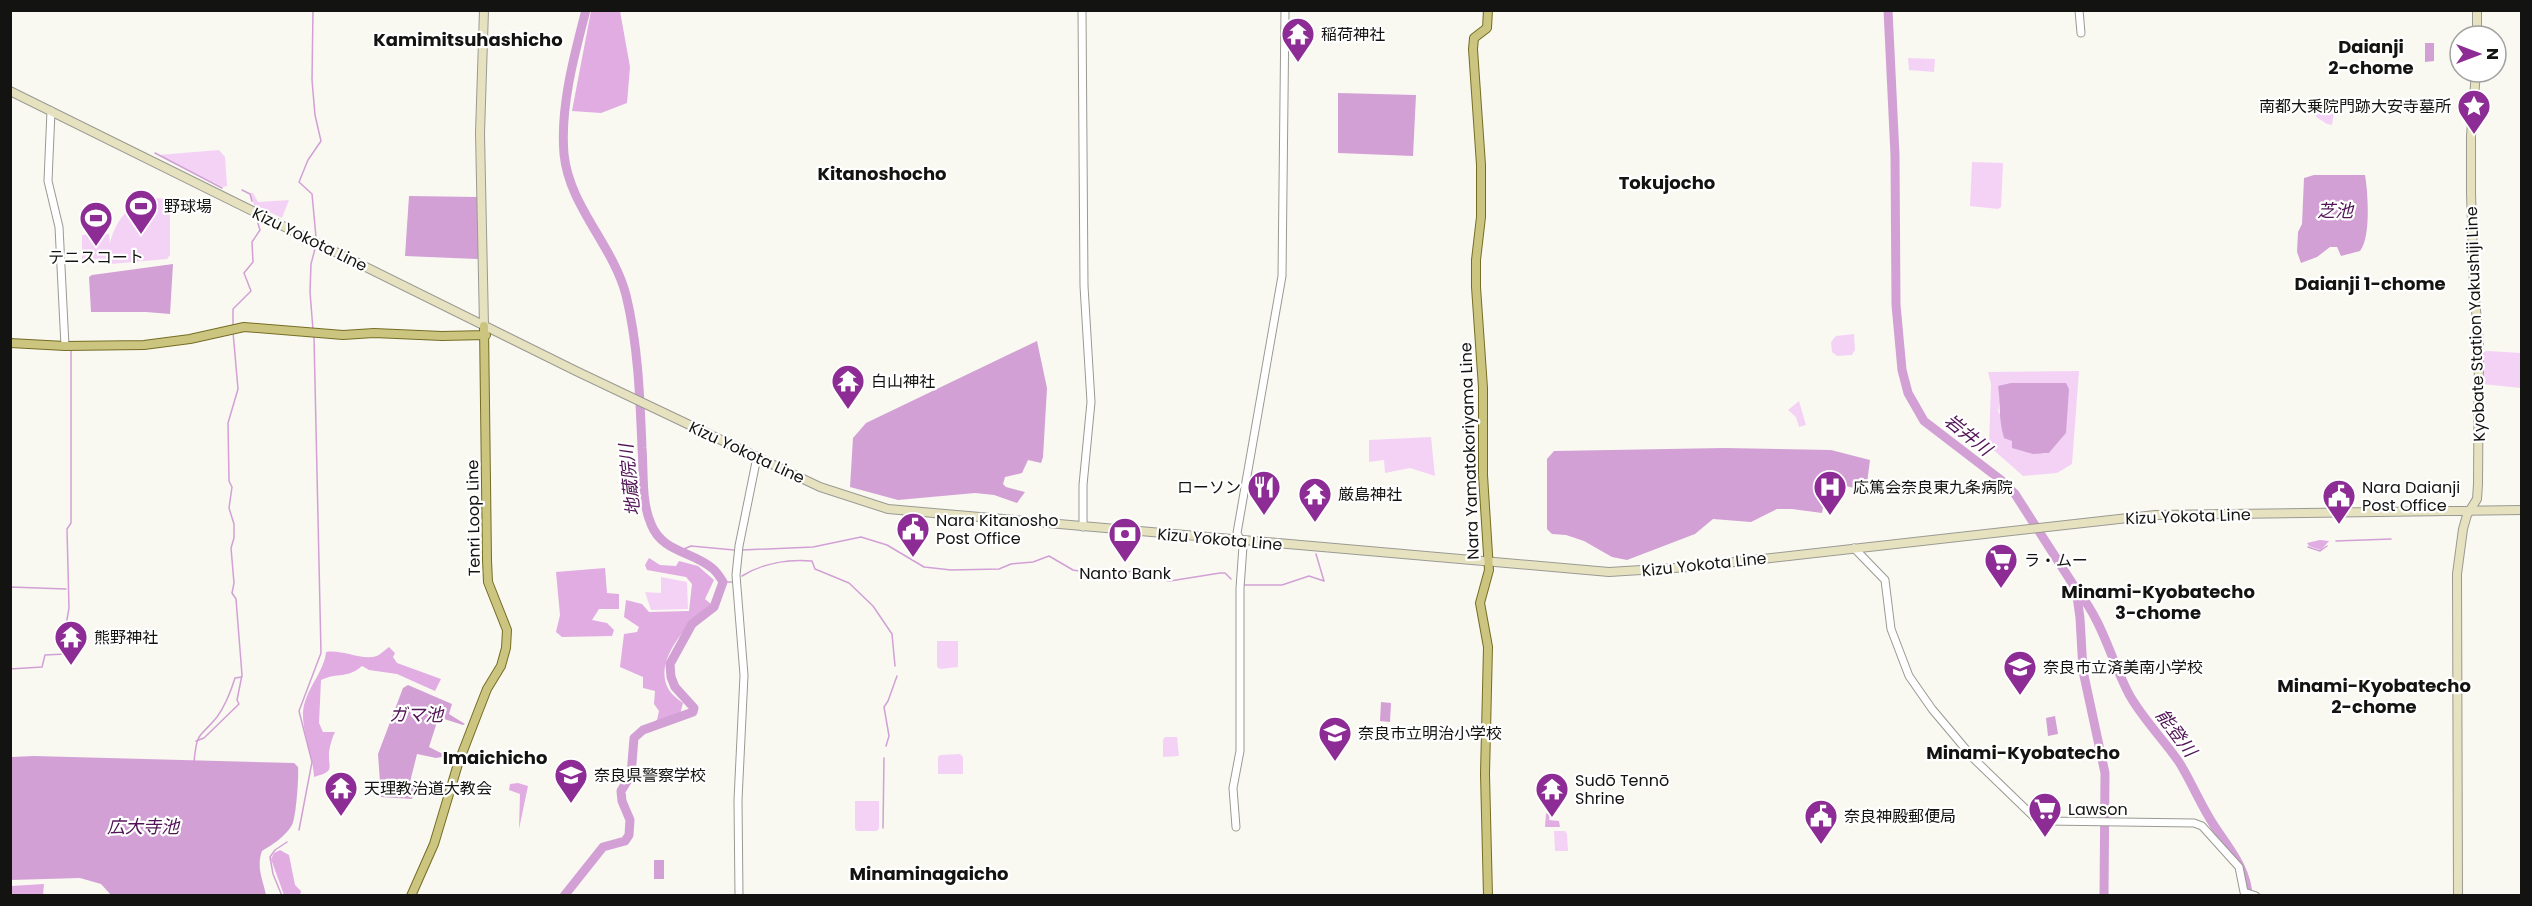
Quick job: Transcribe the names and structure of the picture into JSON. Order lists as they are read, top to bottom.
{
  "streets": {
    "main road": [
      "Kizu Yokota Line",
      "Kyobate Station Yakushiji Line",
      "Nara Yamatokoriyama Line",
      "Tenri Loop Line"
    ]
  },
  "crossings": [
    ["Kizu Yokota Line", "Kyobate Station Yakushiji Line"],
    ["Kizu Yokota Line", "Nara Yamatokoriyama Line"],
    ["Kizu Yokota Line", "Tenri Loop Line"]
  ],
  "districts": [
    "Kamimitsuhashicho",
    "Daianji 2-chome",
    "Kitanoshocho",
    "Tokujocho",
    "Daianji 1-chome",
    "Minami-Kyobatecho 3-chome",
    "Minami-Kyobatecho 2-chome",
    "Minami-Kyobatecho",
    "Imaichicho",
    "Minaminagaicho"
  ],
  "water": [
    "芝池",
    "岩井川",
    "地蔵院川",
    "ガマ池",
    "能登川",
    "広大寺池"
  ],
  "places": {
    "temple": [
      "稲荷神社",
      "白山神社",
      "厳島神社",
      "熊野神社",
      "天理教治道大教会",
      "Sudō Tennō Shrine"
    ],
    "place": ["南都大乗院門跡大安寺墓所"],
    "sports": ["野球場", "テニスコート"],
    "restaurant": ["ローソン"],
    "hospital": ["応篤会奈良東九条病院"],
    "public building": ["Nara Daianji Post Office", "Nara Kitanosho Post Office", "奈良神殿郵便局"],
    "bank": ["Nanto Bank"],
    "supermarket": ["ラ・ムー", "Lawson"],
    "school or university": ["奈良市立済美南小学校", "奈良市立明治小学校", "奈良県警察学校"]
  },
  "north": "right"
}
